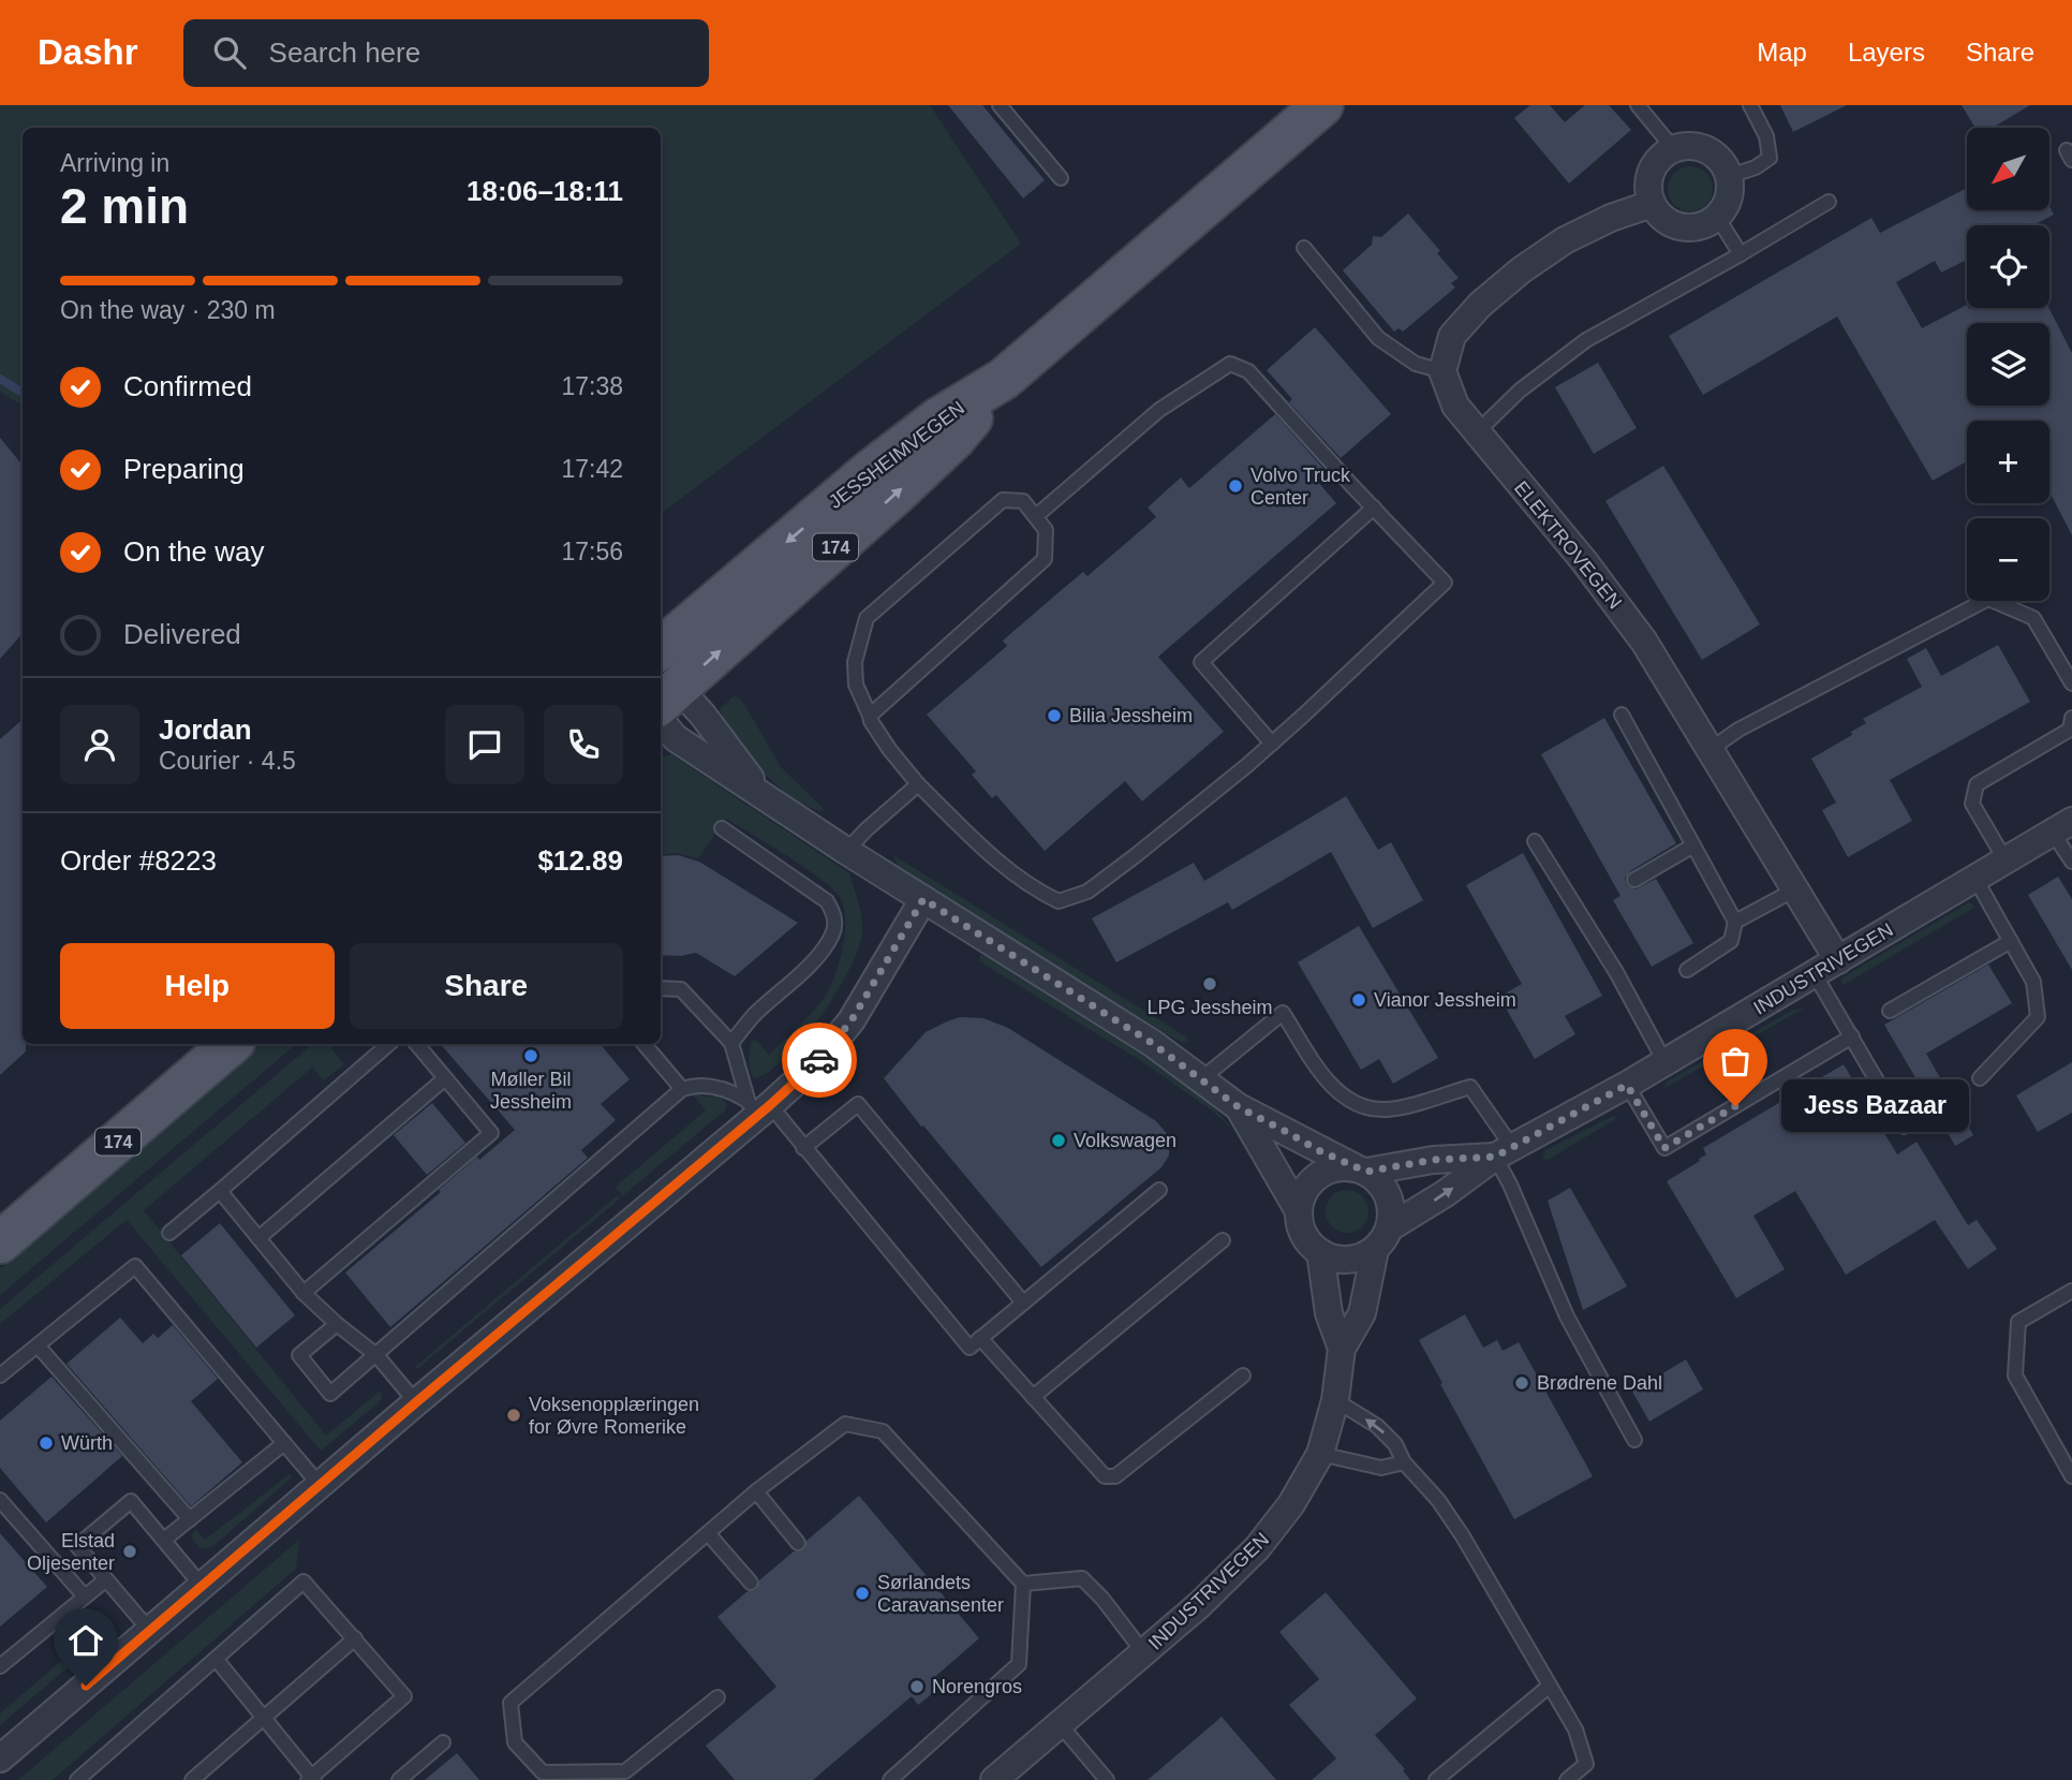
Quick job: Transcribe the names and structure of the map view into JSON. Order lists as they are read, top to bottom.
{
  "streets": {
    "main road": ["JESSHEIMVEGEN", "174"],
    "street": ["ELEKTROVEGEN", "INDUSTRIVEGEN"]
  },
  "crossings": [
    ["ELEKTROVEGEN", "INDUSTRIVEGEN"]
  ],
  "places": [
    "Volvo Truck Center",
    "Bilia Jessheim",
    "LPG Jessheim",
    "Vianor Jessheim",
    "Møller Bil Jessheim",
    "Jess Bazaar",
    "Volkswagen",
    "Brødrene Dahl",
    "Voksenopplæringen for Øvre Romerike",
    "Würth",
    "Elstad Oljesenter",
    "Sørlandets Caravansenter",
    "Norengros"
  ],
  "north": "bottom left",
  "page": {
    "header": "Dashr",
    "search": "Search here",
    "nav": ["Map", "Layers", "Share"],
    "map_buttons": ["+", "−"],
    "heading": ["2 min", "Arriving in", "18:06–18:11"],
    "panel": [
      "Jordan",
      "Courier · 4.5",
      "Order #8223",
      "$12.89"
    ],
    "bar": "On the way · 230 m",
    "list": [
      ["Confirmed", "17:38"],
      ["Preparing", "17:42"],
      ["On the way", "17:56"],
      "Delivered"
    ],
    "buttons": ["Help", "Share"],
    "bubble": "Jess Bazaar"
  }
}
